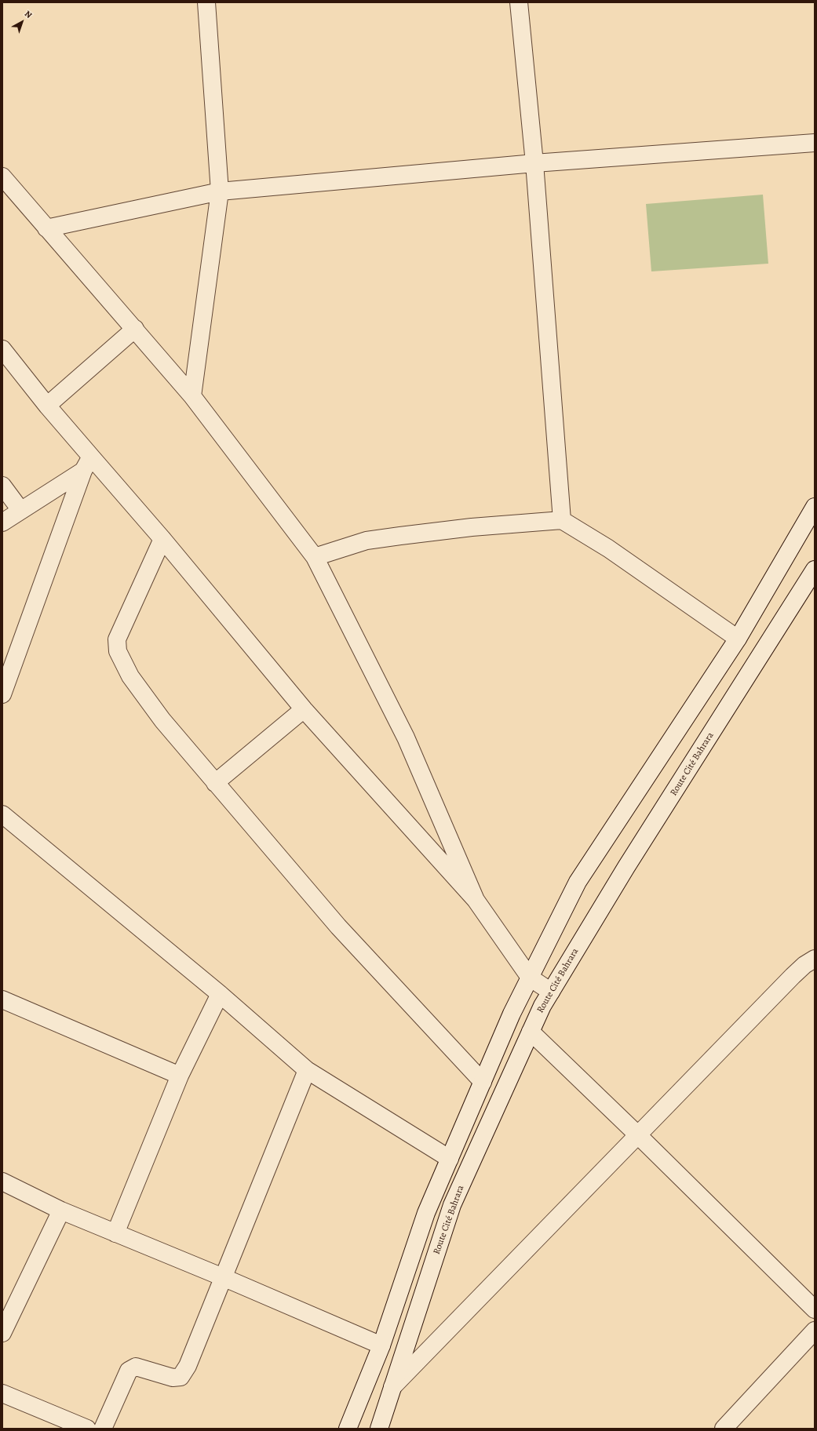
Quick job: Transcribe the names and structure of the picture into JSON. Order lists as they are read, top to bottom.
{
  "streets": {
    "street": ["Route Cité Bahrara"]
  },
  "north": "top right"
}
